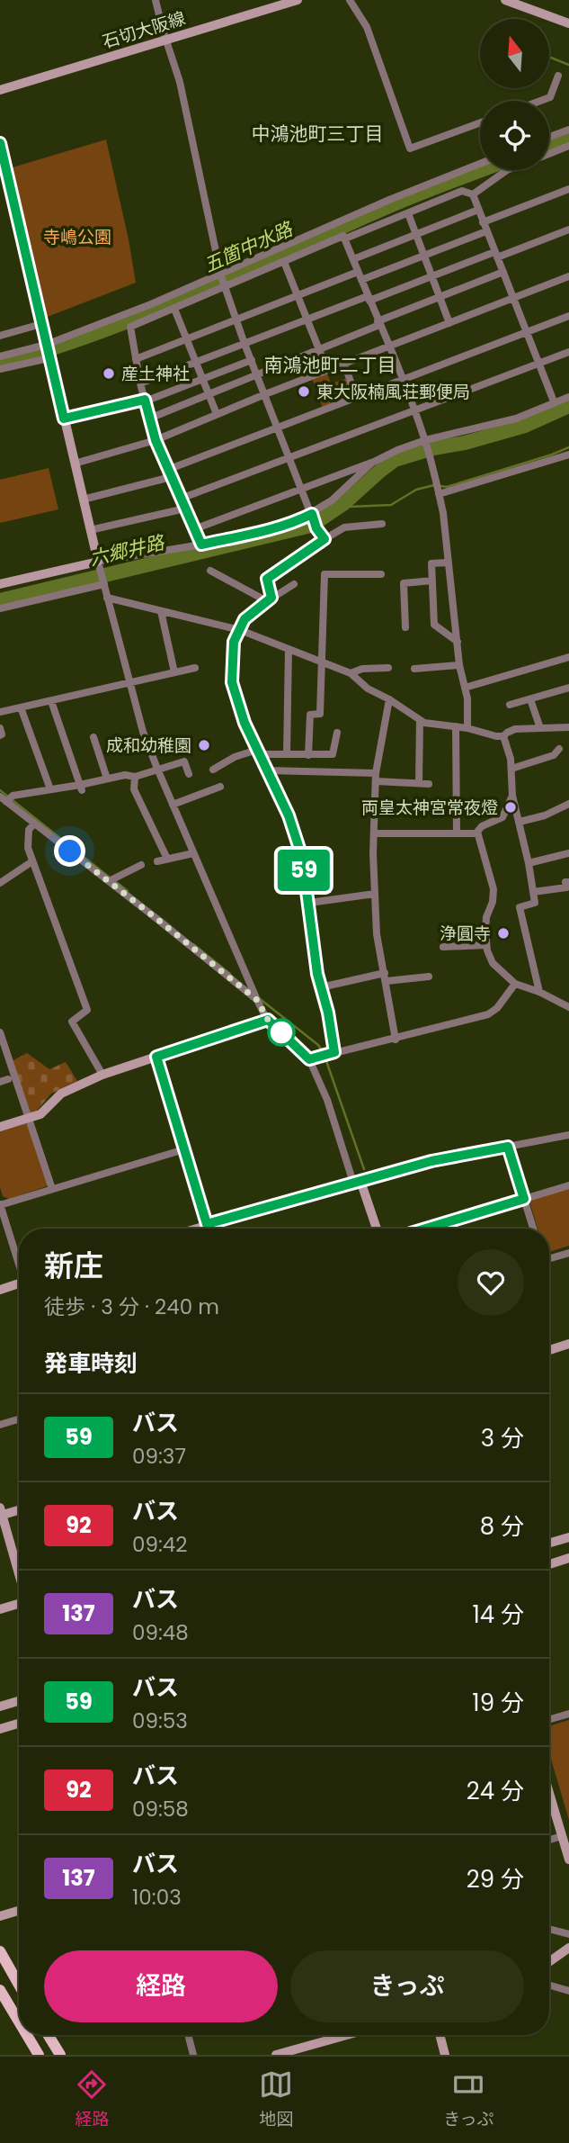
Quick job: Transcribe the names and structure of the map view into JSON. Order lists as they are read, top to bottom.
{
  "streets": {
    "street": ["石切大阪線"]
  },
  "districts": ["中鴻池町三丁目", "南鴻池町二丁目"],
  "water": ["五箇中水路", "六郷井路"],
  "parks": ["寺嶋公園"],
  "places": [
    "産土神社",
    "東大阪楠風荘郵便局",
    "成和幼稚園",
    "両皇太神宮常夜燈",
    "浄圓寺"
  ],
  "lines": ["bus line 59"],
  "north": "top",
  "page": {
    "on_map": "59",
    "heading": [
      ["新庄", "徒歩 · 3 分 · 240 m"],
      "発車時刻"
    ],
    "list": [
      {
        "mark": "59",
        "name": "バス",
        "note": "09:37",
        "value": "3 分"
      },
      {
        "mark": "92",
        "name": "バス",
        "note": "09:42",
        "value": "8 分"
      },
      {
        "mark": "137",
        "name": "バス",
        "note": "09:48",
        "value": "14 分"
      },
      {
        "mark": "59",
        "name": "バス",
        "note": "09:53",
        "value": "19 分"
      },
      {
        "mark": "92",
        "name": "バス",
        "note": "09:58",
        "value": "24 分"
      },
      {
        "mark": "137",
        "name": "バス",
        "note": "10:03",
        "value": "29 分"
      }
    ],
    "buttons": ["経路", "きっぷ"],
    "tabs": ["経路", "地図", "きっぷ"]
  }
}
